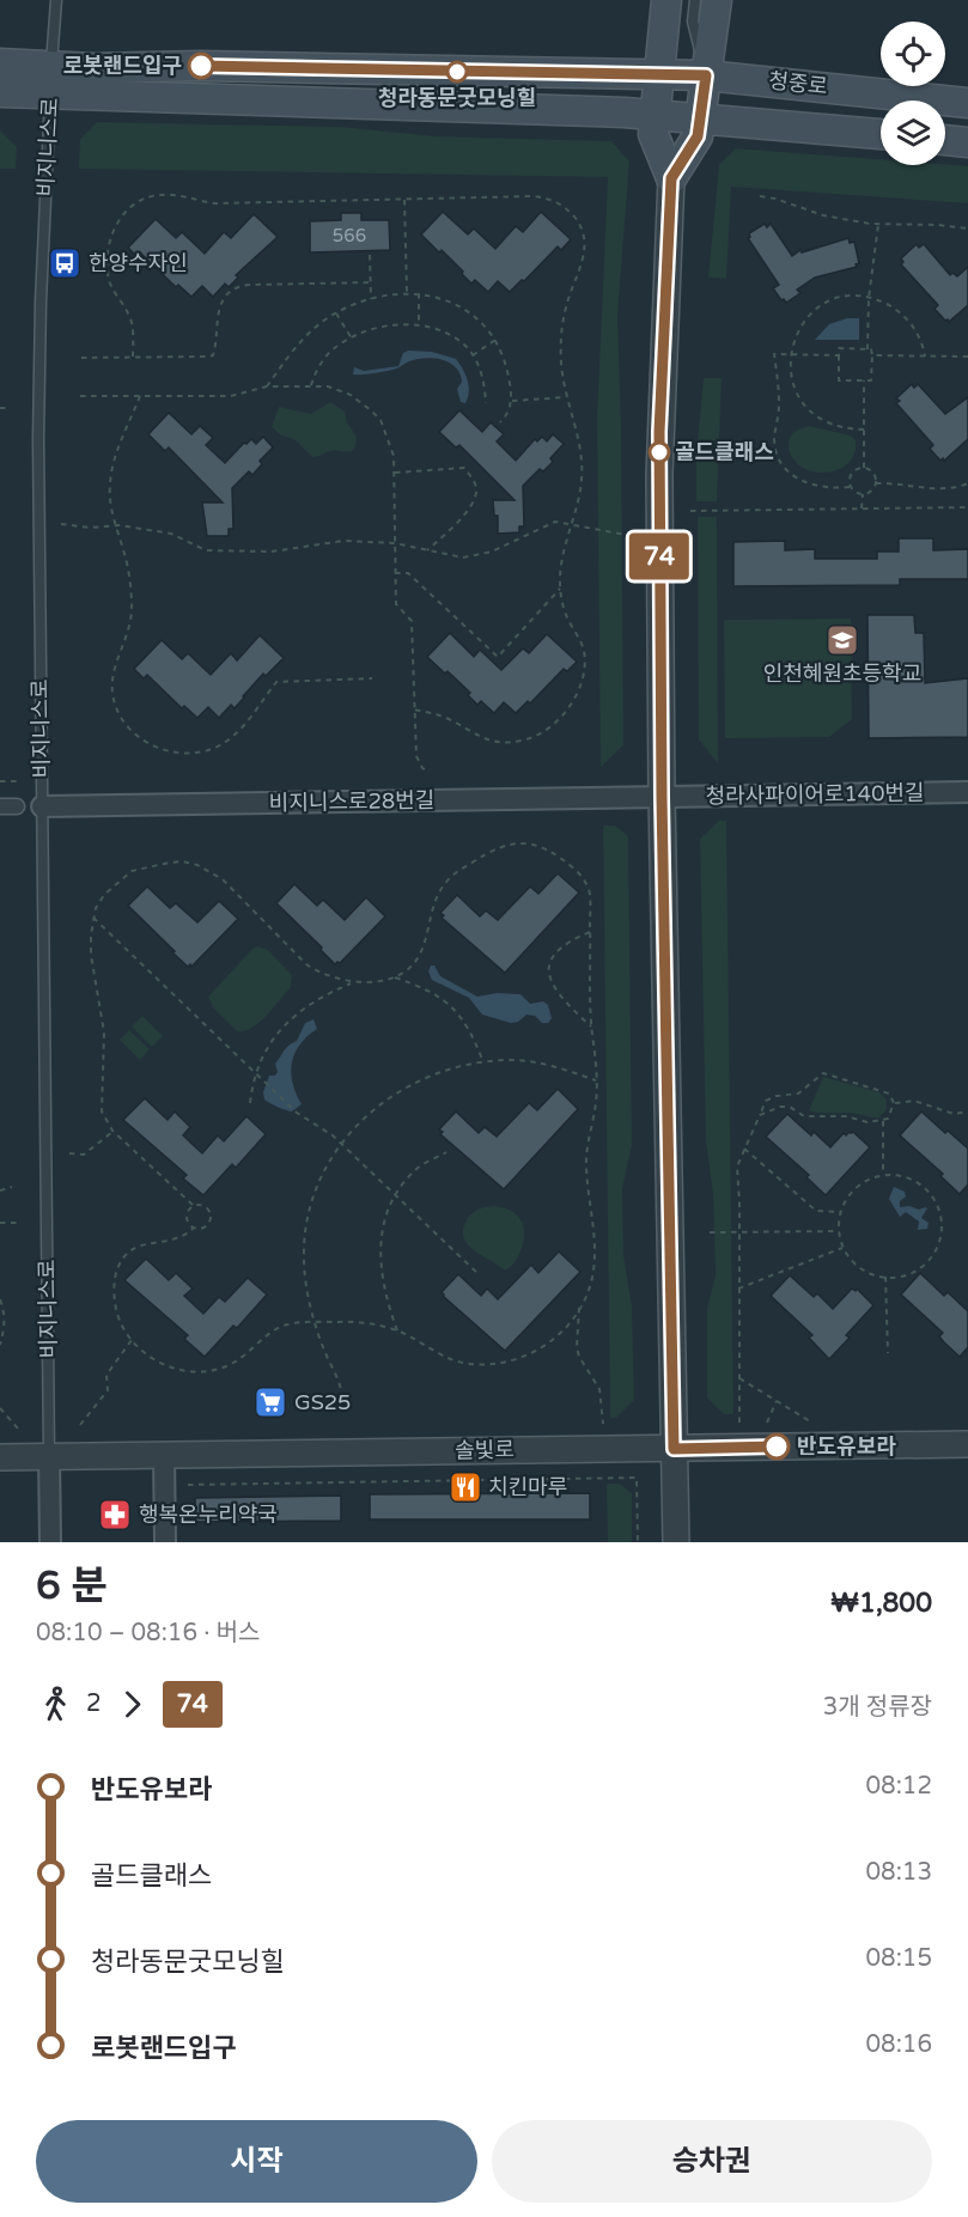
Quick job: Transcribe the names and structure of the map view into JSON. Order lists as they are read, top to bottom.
{
  "streets": {
    "main road": ["청중로"],
    "street": ["청라사파이어로140번길", "비지니스로28번길", "솔빛로"],
    "lane": ["비지니스로"]
  },
  "crossings": [
    ["청중로", "비지니스로"],
    ["비지니스로", "비지니스로28번길"],
    ["비지니스로", "솔빛로"],
    ["청라사파이어로140번길", "비지니스로28번길"]
  ],
  "places": {
    "other": [
      "로봇랜드입구",
      "청라동문굿모닝힐",
      "골드클래스",
      "반도유보라"
    ],
    "bus stop": ["한양수자인"],
    "school or university": ["인천혜원초등학교"],
    "supermarket": ["GS25"],
    "restaurant": ["치킨마루"],
    "pharmacy": ["행복온누리약국"]
  },
  "lines": ["bus line 74"],
  "house_numbers": ["566"],
  "page": {
    "on_map": "74",
    "heading": ["6 분", "08:10 – 08:16 · 버스", "₩1,800"],
    "legs": ["2", "74", "3개 정류장"],
    "list": [
      {
        "name": "반도유보라",
        "value": "08:12"
      },
      {
        "name": "골드클래스",
        "value": "08:13"
      },
      {
        "name": "청라동문굿모닝힐",
        "value": "08:15"
      },
      {
        "name": "로봇랜드입구",
        "value": "08:16"
      }
    ],
    "buttons": ["시작", "승차권"]
  }
}
